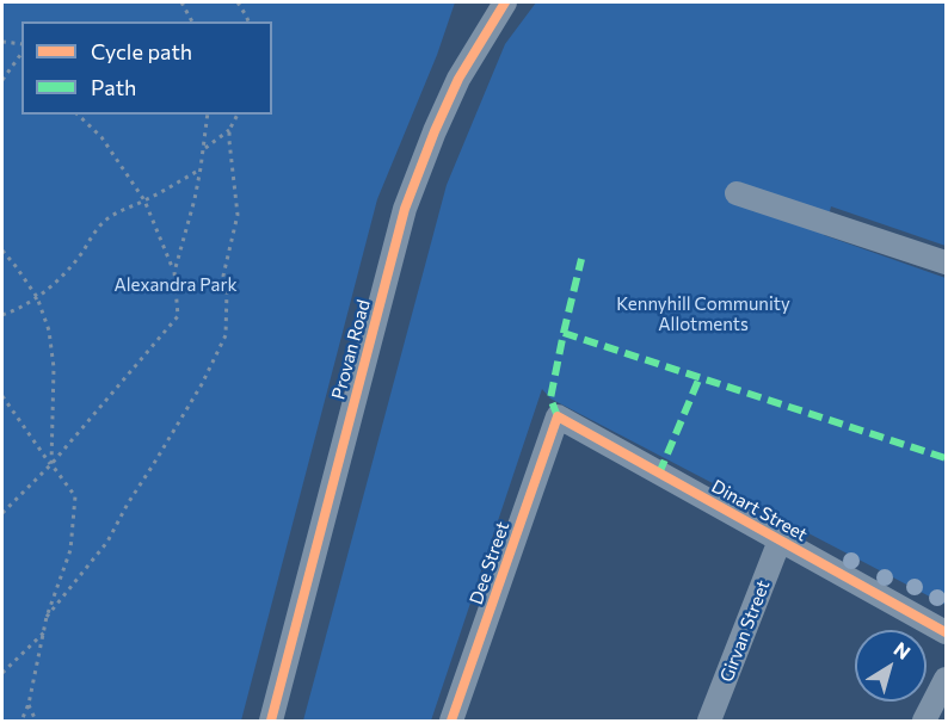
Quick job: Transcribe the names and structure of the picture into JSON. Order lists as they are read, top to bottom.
{
  "streets": {
    "street": [
      "Provan Road",
      "Dinart Street",
      "Dee Street",
      "Girvan Street"
    ]
  },
  "crossings": [
    ["Dinart Street", "Dee Street"],
    ["Dinart Street", "Girvan Street"]
  ],
  "parks": ["Alexandra Park", "Kennyhill Community Allotments"],
  "legend": ["Cycle path", "Path"],
  "north": "top right"
}
